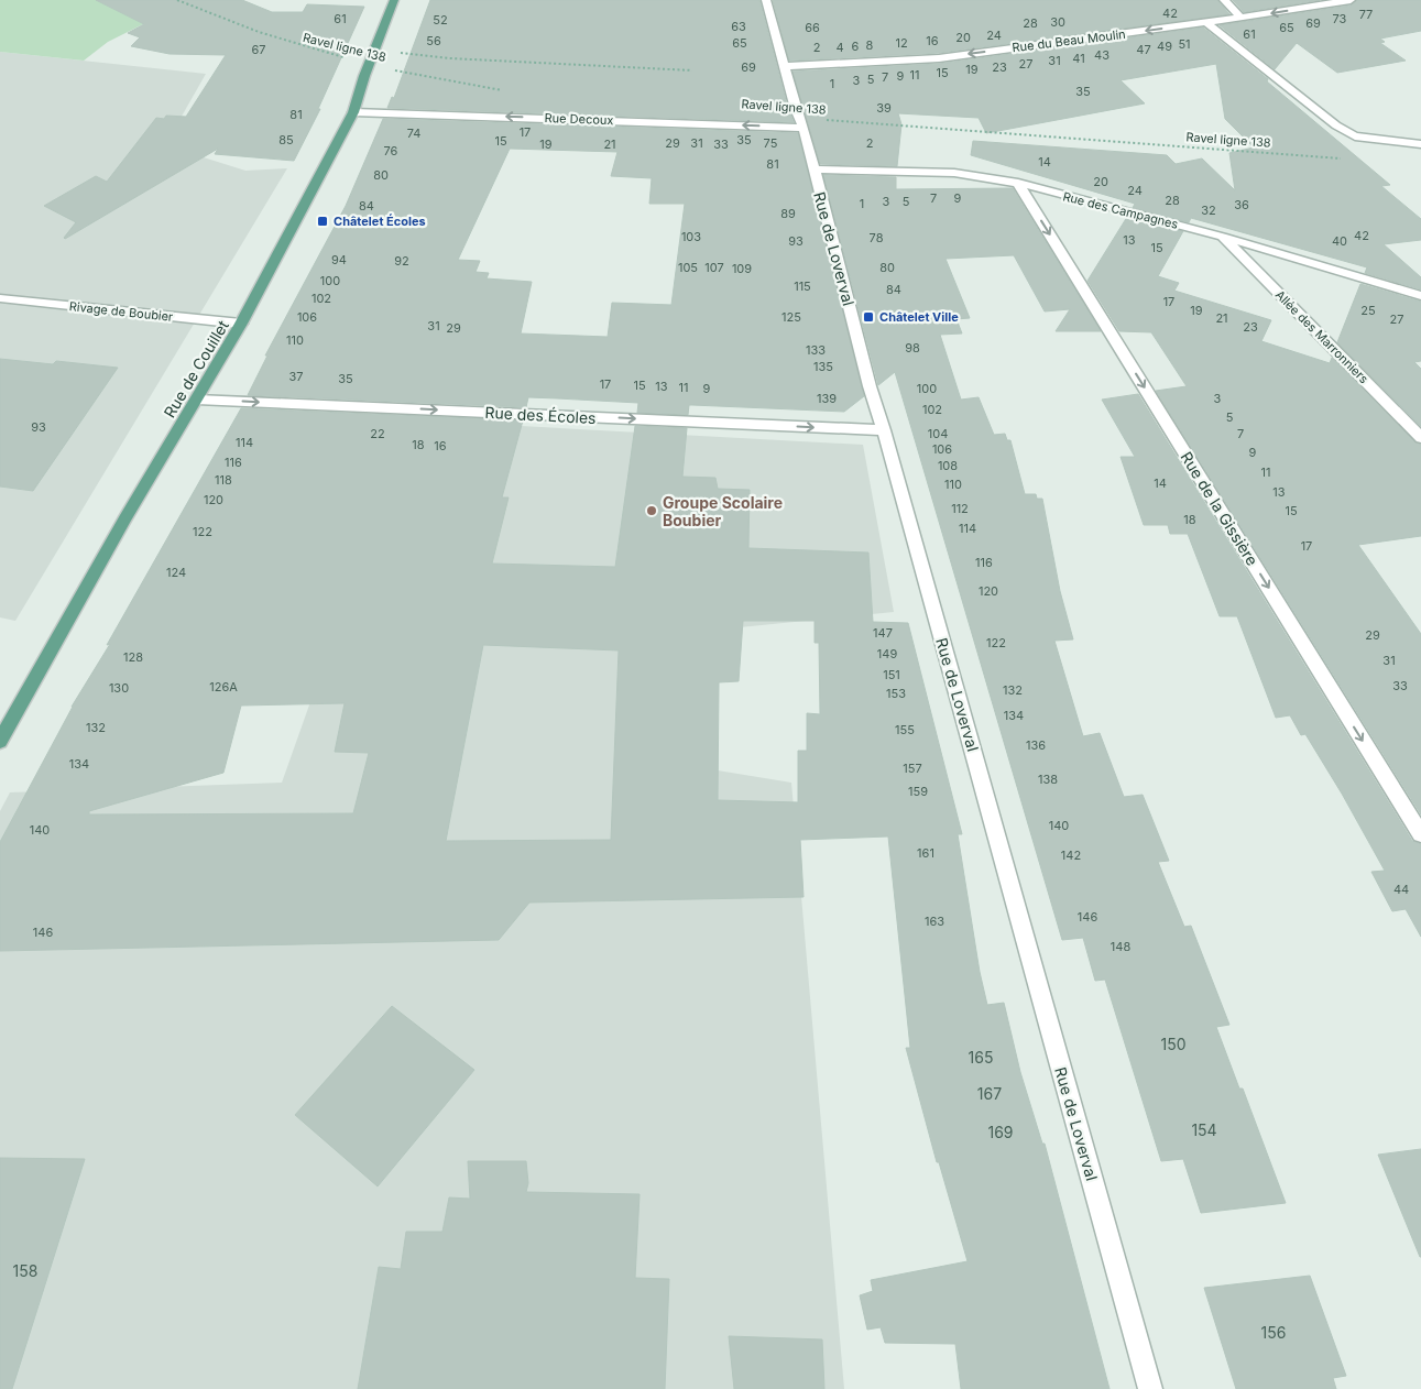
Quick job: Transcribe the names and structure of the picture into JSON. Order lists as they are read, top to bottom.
{
  "streets": {
    "main road": ["Rue de Couillet"],
    "street": [
      "Rue du Beau Moulin",
      "Rue Decoux",
      "Rue des Campagnes",
      "Rue de Loverval",
      "Rivage de Boubier",
      "Allée des Marronniers",
      "Rue des Écoles",
      "Rue de la Gissière"
    ],
    "path": ["Ravel ligne 138"]
  },
  "crossings": [
    ["Rue du Beau Moulin", "Rue de Loverval"],
    ["Ravel ligne 138", "Rue Decoux"],
    ["Ravel ligne 138", "Rue de Loverval"],
    ["Ravel ligne 138", "Rue de Couillet"],
    ["Rue Decoux", "Rue de Loverval"],
    ["Rue Decoux", "Rue de Couillet"],
    ["Rue des Campagnes", "Rue de Loverval"],
    ["Rue des Campagnes", "Allée des Marronniers"],
    ["Rue des Campagnes", "Rue de la Gissière"],
    ["Rue de Loverval", "Rue des Écoles"],
    ["Rivage de Boubier", "Rue de Couillet"],
    ["Rue de Couillet", "Rue des Écoles"]
  ],
  "one_way": [
    "Rue du Beau Moulin",
    "Rue Decoux",
    "Rue des Écoles",
    "Rue de la Gissière"
  ],
  "places": {
    "transit": ["Châtelet Écoles", "Châtelet Ville"],
    "other": ["Groupe Scolaire Boubier"]
  },
  "house_numbers": [
    "42",
    "77",
    "61",
    "73",
    "52",
    "30",
    "28",
    "69",
    "63",
    "66",
    "65",
    "61",
    "24",
    "20",
    "56",
    "16",
    "65",
    "12",
    "51",
    "8",
    "6",
    "49",
    "2",
    "4",
    "67",
    "47",
    "43",
    "41",
    "31",
    "27",
    "69",
    "23",
    "19",
    "15",
    "11",
    "9",
    "7",
    "5",
    "3",
    "1",
    "35",
    "39",
    "81",
    "17",
    "74",
    "85",
    "35",
    "15",
    "29",
    "31",
    "75",
    "2",
    "19",
    "21",
    "33",
    "76",
    "14",
    "81",
    "80",
    "20",
    "24",
    "7",
    "9",
    "28",
    "3",
    "5",
    "1",
    "36",
    "84",
    "32",
    "89",
    "42",
    "103",
    "78",
    "13",
    "93",
    "40",
    "15",
    "94",
    "92",
    "105",
    "107",
    "80",
    "109",
    "100",
    "115",
    "84",
    "102",
    "17",
    "19",
    "25",
    "106",
    "125",
    "21",
    "27",
    "31",
    "23",
    "29",
    "110",
    "98",
    "133",
    "135",
    "37",
    "35",
    "17",
    "15",
    "13",
    "11",
    "9",
    "100",
    "139",
    "3",
    "102",
    "5",
    "93",
    "22",
    "104",
    "7",
    "114",
    "18",
    "16",
    "106",
    "9",
    "116",
    "108",
    "11",
    "118",
    "14",
    "110",
    "13",
    "120",
    "112",
    "15",
    "18",
    "114",
    "122",
    "17",
    "116",
    "124",
    "120",
    "147",
    "29",
    "122",
    "149",
    "128",
    "31",
    "151",
    "33",
    "126A",
    "130",
    "132",
    "153",
    "134",
    "132",
    "155",
    "136",
    "134",
    "157",
    "138",
    "159",
    "140",
    "140",
    "161",
    "142",
    "44",
    "146",
    "163",
    "146",
    "148",
    "150",
    "165",
    "167",
    "154",
    "169",
    "158",
    "156"
  ]
}
